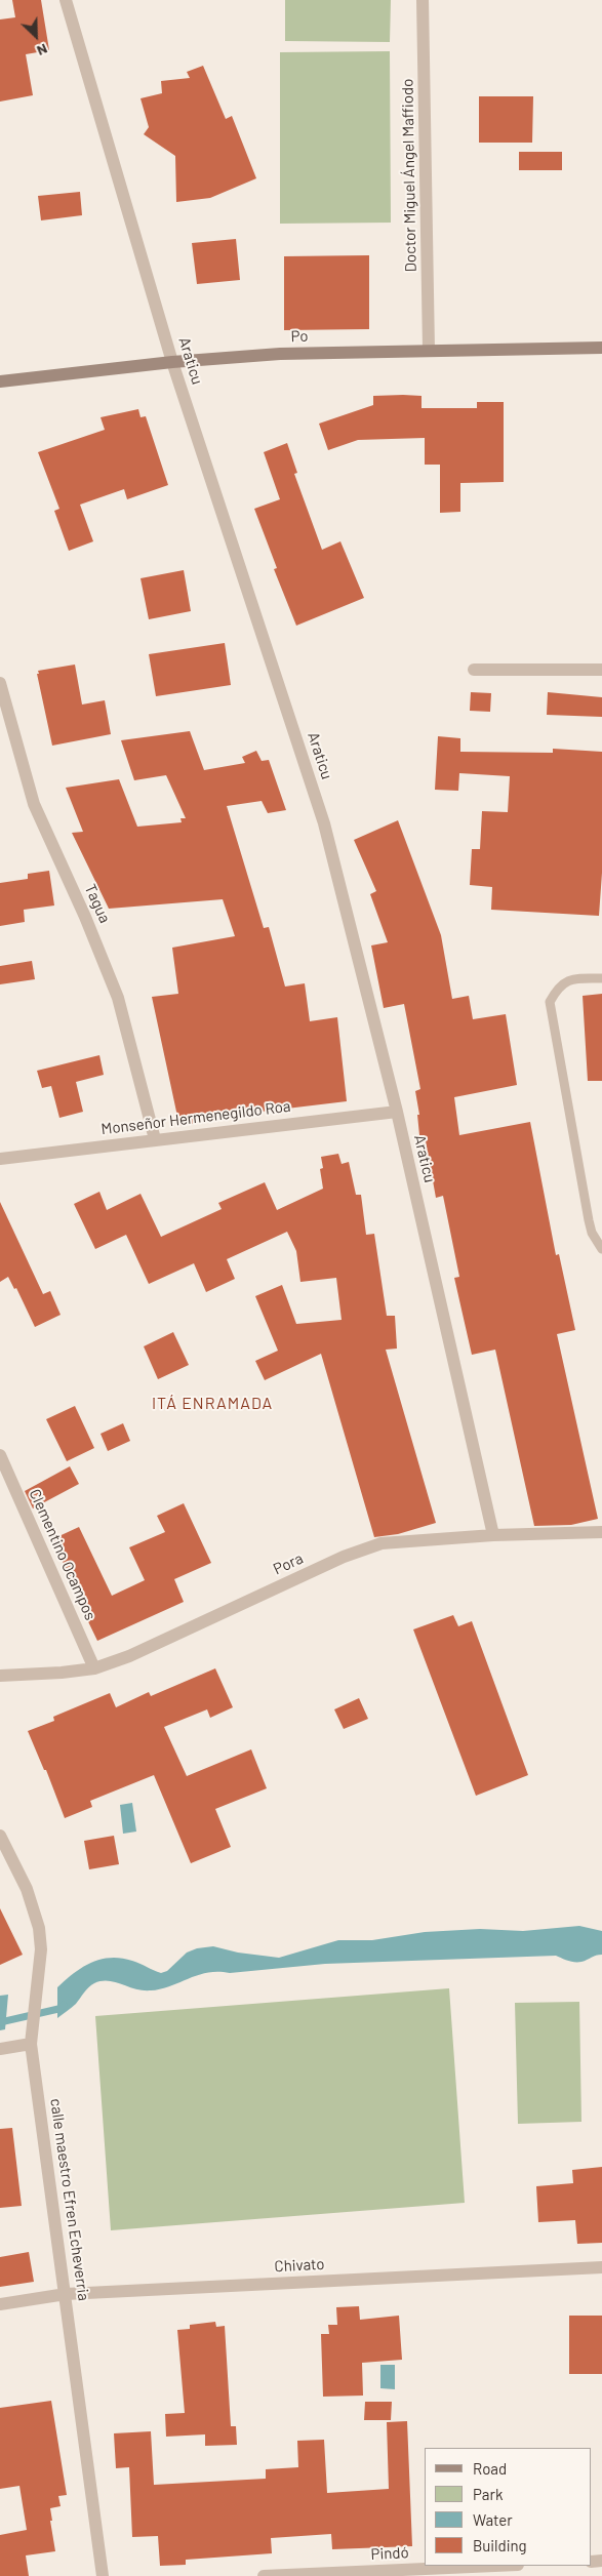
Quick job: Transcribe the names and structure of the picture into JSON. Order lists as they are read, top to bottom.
{
  "streets": {
    "street": [
      "Doctor Miguel Ángel Maffiodo",
      "Po",
      "Araticu",
      "Tagua",
      "Monseñor Hermenegildo Roa",
      "Clementino Ocampos",
      "Pora",
      "calle maestro Efren Echeverria",
      "Chivato",
      "Pindó"
    ]
  },
  "crossings": [
    ["Doctor Miguel Ángel Maffiodo", "Po"],
    ["Po", "Araticu"],
    ["Araticu", "Monseñor Hermenegildo Roa"],
    ["Araticu", "Pora"],
    ["Tagua", "Monseñor Hermenegildo Roa"],
    ["Clementino Ocampos", "Pora"],
    ["calle maestro Efren Echeverria", "Chivato"]
  ],
  "districts": ["ITÁ ENRAMADA"],
  "legend": [
    "Road",
    "Park",
    "Water",
    "Building"
  ],
  "north": "bottom right"
}
